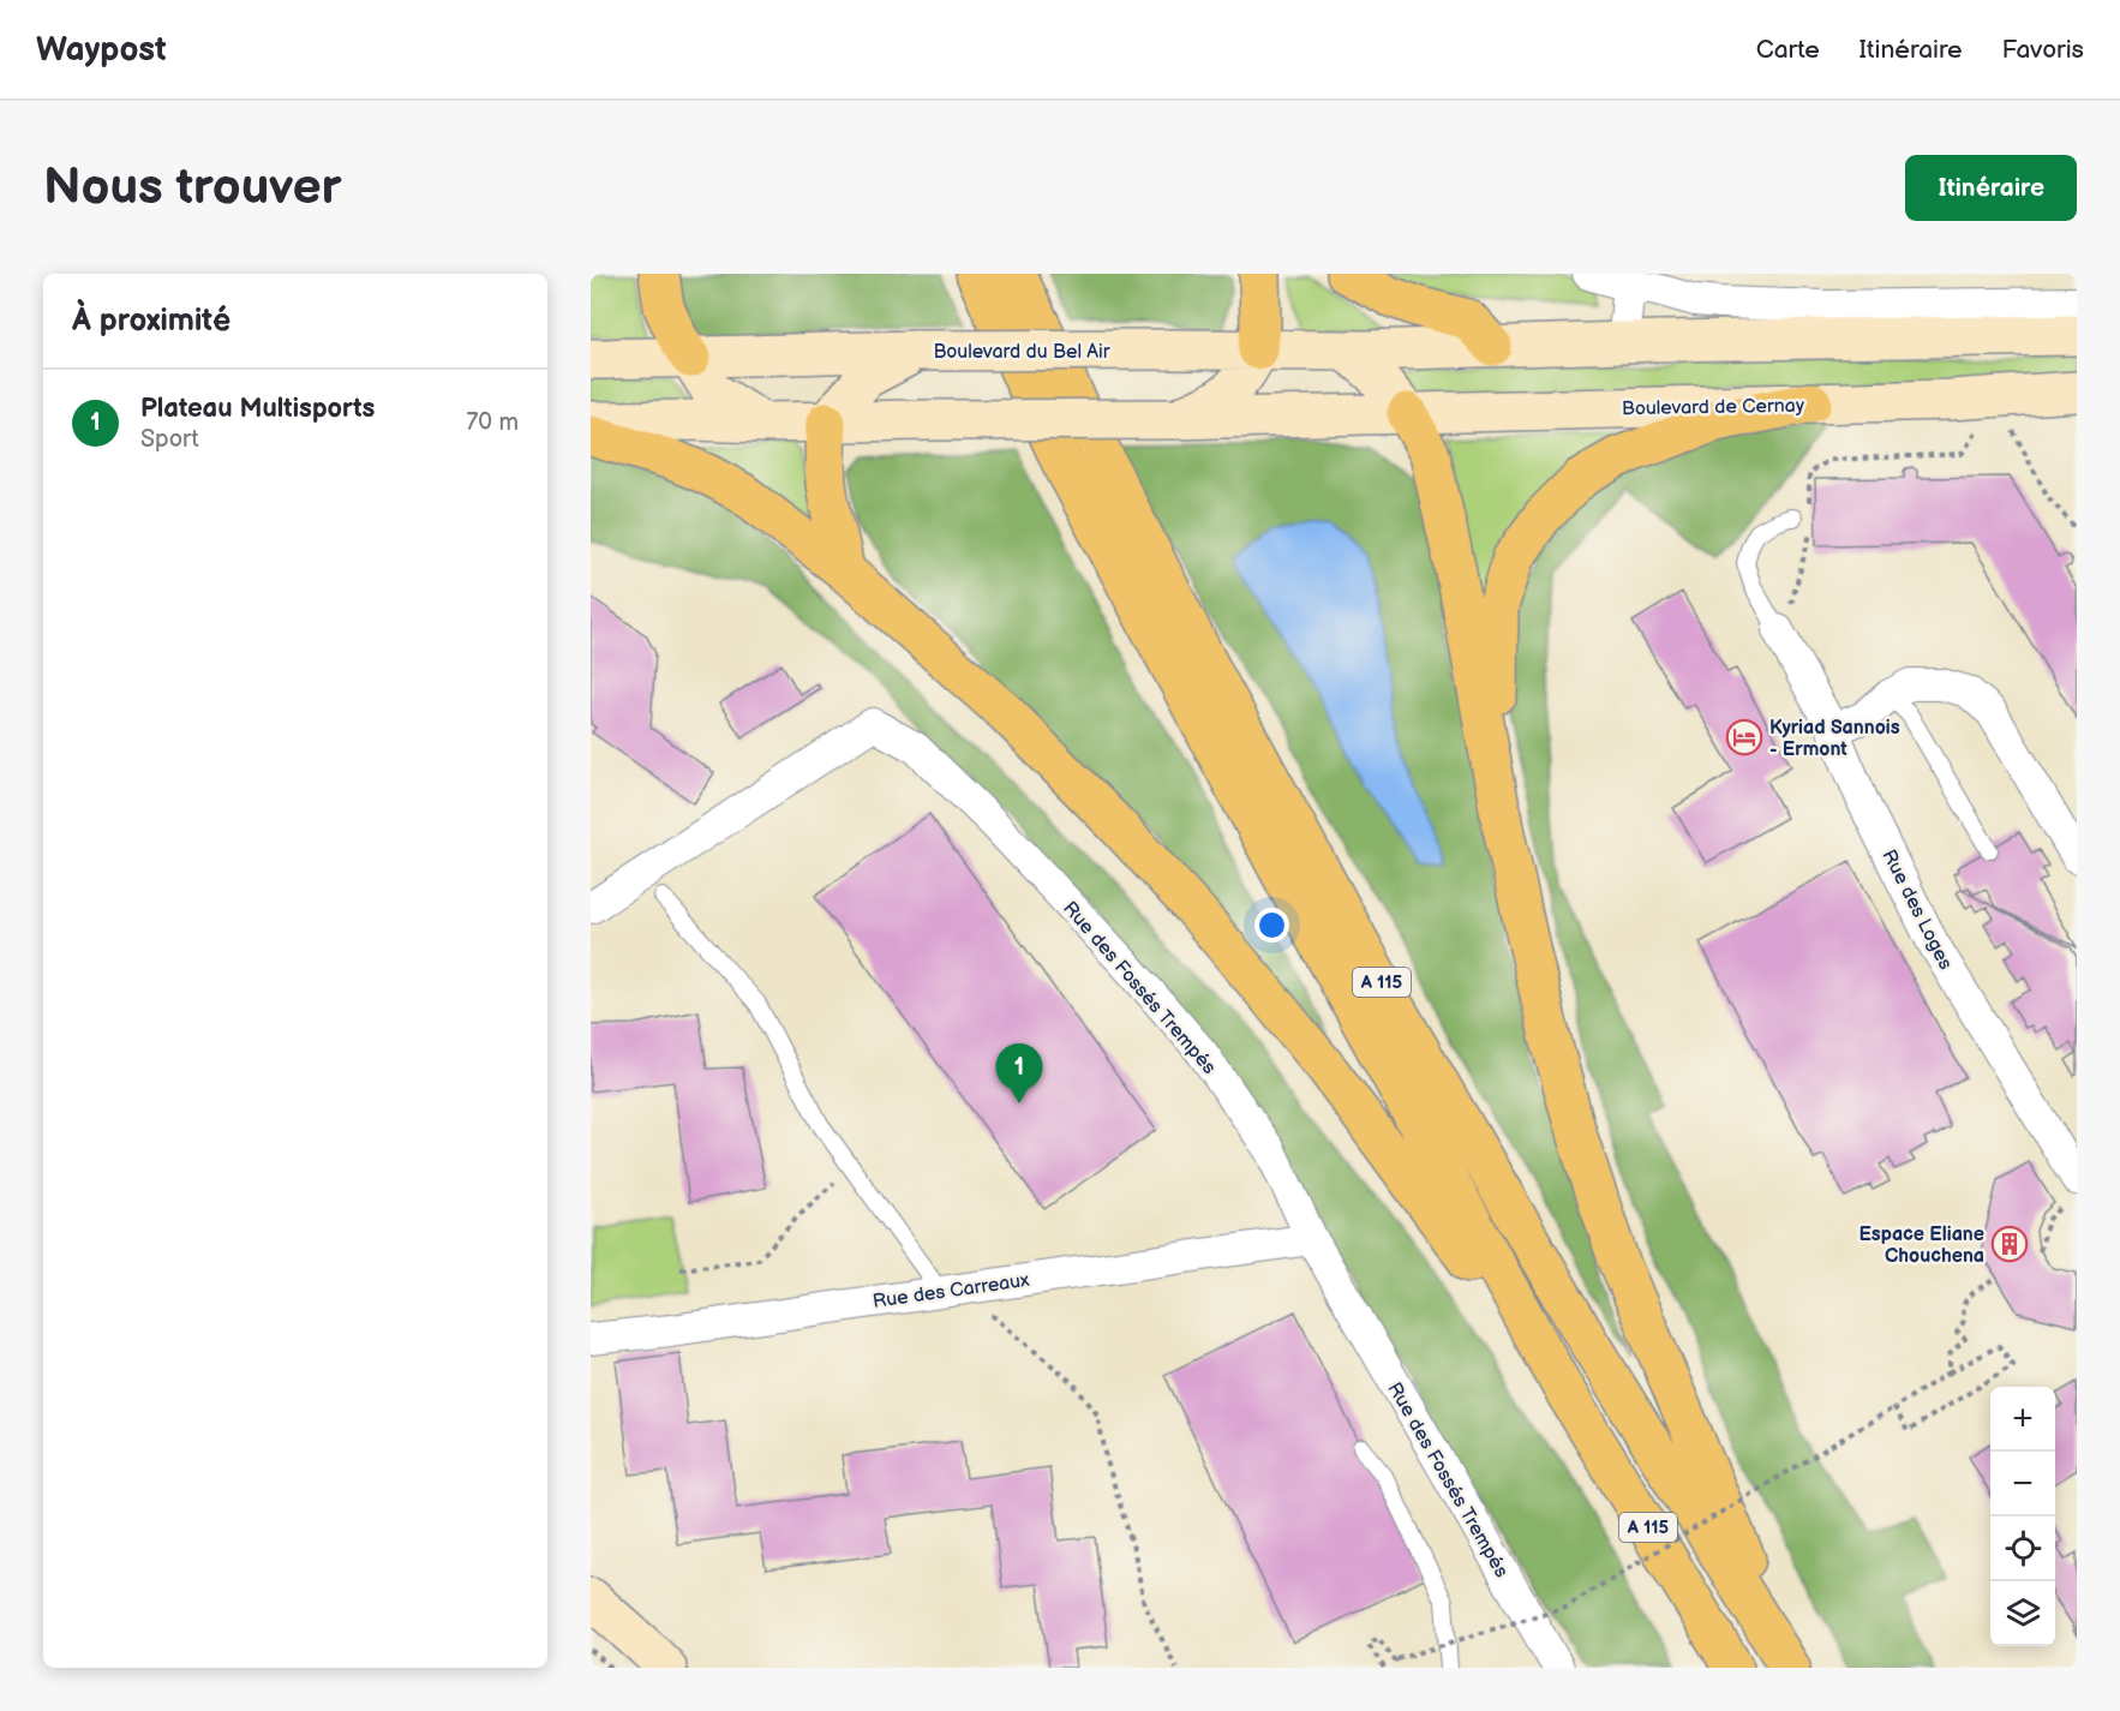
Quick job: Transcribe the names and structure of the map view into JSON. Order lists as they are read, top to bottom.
{
  "streets": {
    "highway": ["A 115"],
    "main road": ["Boulevard du Bel Air", "Boulevard de Cernay"],
    "street": ["Rue des Loges", "Rue des Fossés Trempés", "Rue des Carreaux"]
  },
  "crossings": [
    ["Rue des Fossés Trempés", "Rue des Carreaux"]
  ],
  "places": {
    "hotel": ["Kyriad Sannois - Ermont"],
    "building": ["Espace Eliane Chouchena"]
  },
  "page": {
    "header": "Waypost",
    "nav": ["Carte", "Itinéraire", "Favoris"],
    "buttons": "Itinéraire",
    "title": "Nous trouver",
    "heading": "À proximité",
    "list": [
      {
        "mark": "1",
        "name": "Plateau Multisports",
        "note": "Sport",
        "value": "70 m"
      }
    ],
    "pins": "1",
    "map_buttons": ["+", "−"]
  }
}
